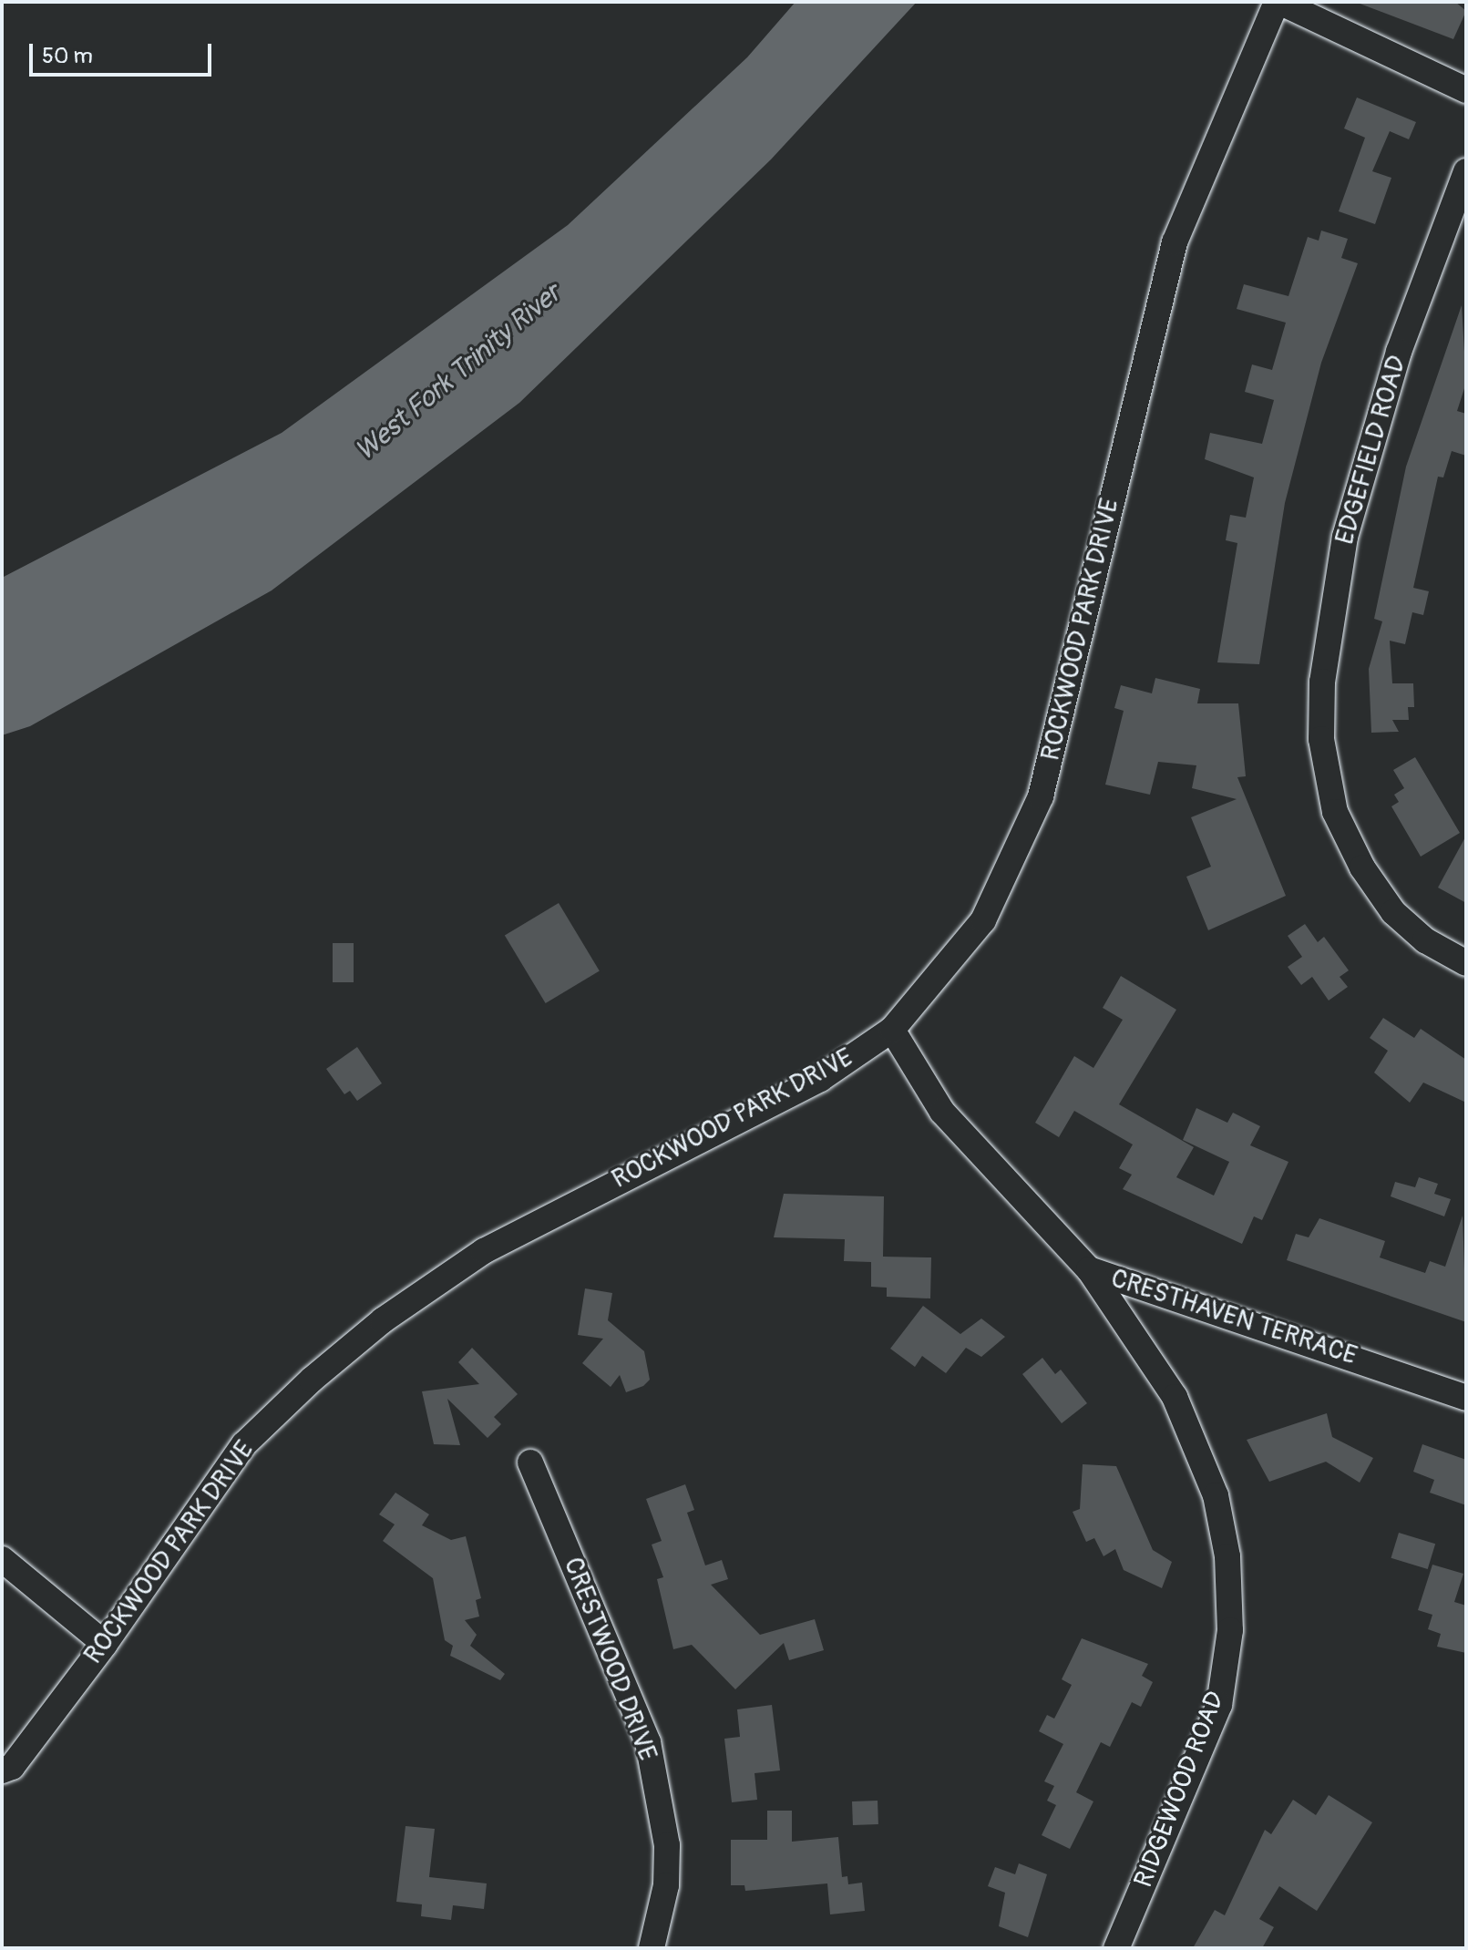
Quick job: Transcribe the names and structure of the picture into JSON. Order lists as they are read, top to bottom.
{
  "streets": {
    "street": [
      "EDGEFIELD ROAD",
      "ROCKWOOD PARK DRIVE",
      "CRESTHAVEN TERRACE",
      "CRESTWOOD DRIVE",
      "RIDGEWOOD ROAD"
    ]
  },
  "crossings": [
    ["ROCKWOOD PARK DRIVE", "CRESTHAVEN TERRACE"],
    ["CRESTHAVEN TERRACE", "RIDGEWOOD ROAD"]
  ],
  "water": ["West Fork Trinity River"],
  "scale_bar": "50 m"
}
